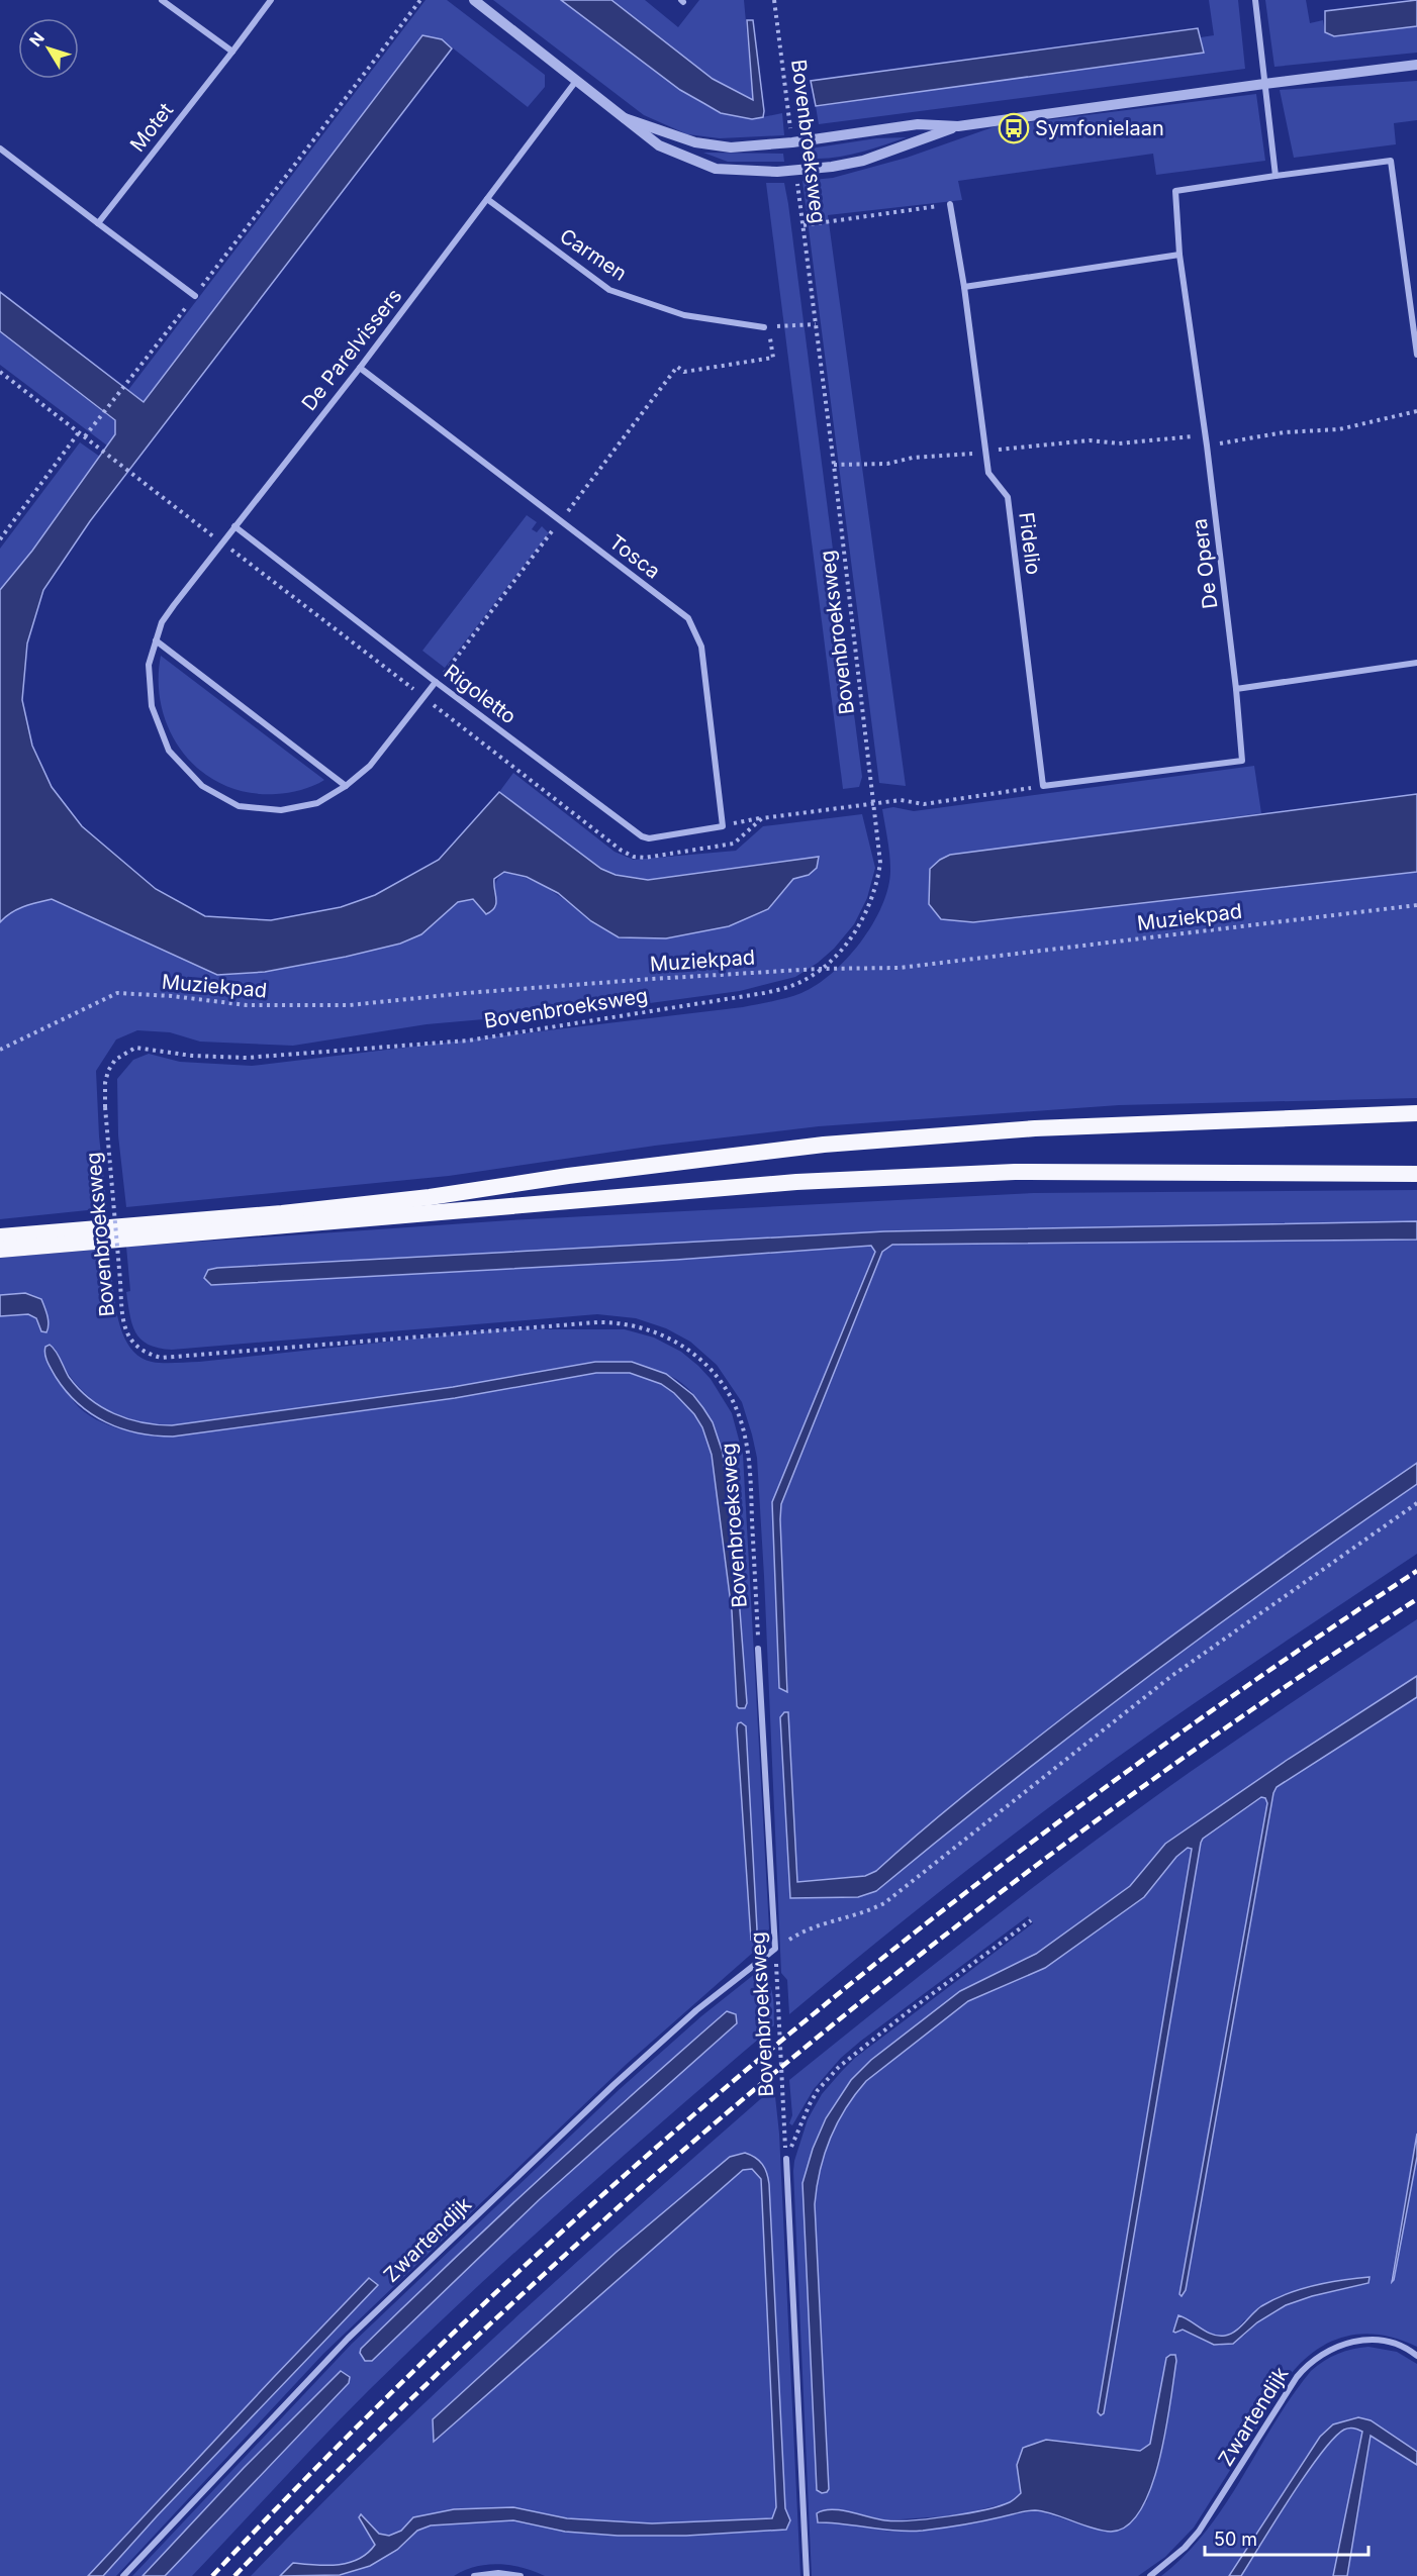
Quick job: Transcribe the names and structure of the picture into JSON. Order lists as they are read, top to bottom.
{
  "streets": {
    "street": [
      "Motet",
      "Bovenbroeksweg",
      "Carmen",
      "De Parelvissers",
      "Fidelio",
      "Tosca",
      "De Opera",
      "Rigoletto",
      "Zwartendijk"
    ],
    "path": ["Muziekpad"]
  },
  "crossings": [
    ["Bovenbroeksweg", "Muziekpad"],
    ["Bovenbroeksweg", "Zwartendijk"],
    ["Carmen", "De Parelvissers"],
    ["De Parelvissers", "Tosca"],
    ["De Parelvissers", "Rigoletto"],
    ["Tosca", "Rigoletto"]
  ],
  "places": {
    "bus stop": ["Symfonielaan"]
  },
  "scale_bar": "50 m",
  "north": "top left"
}
